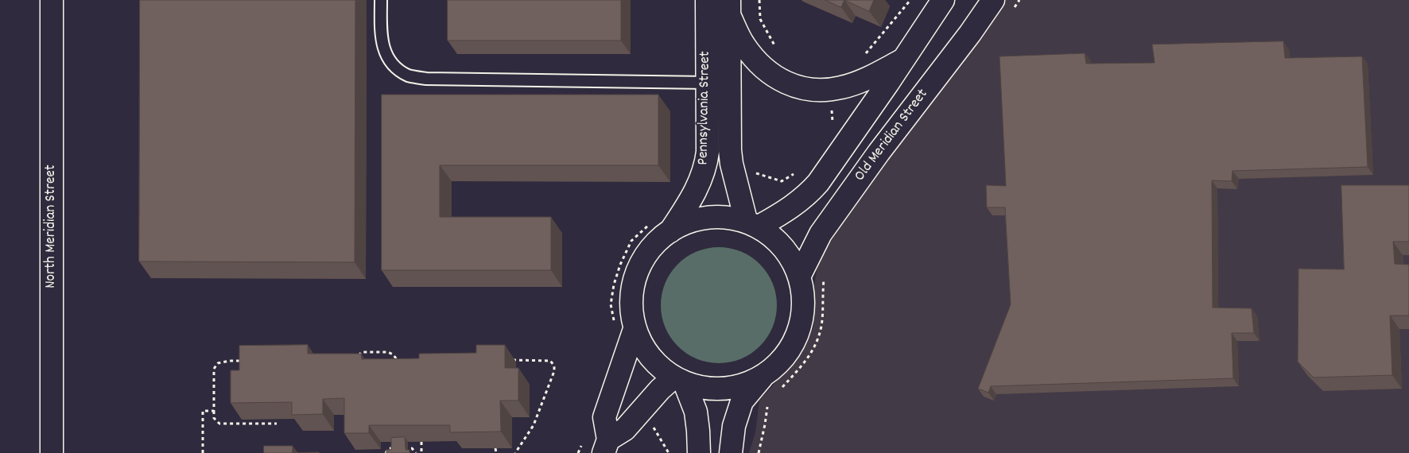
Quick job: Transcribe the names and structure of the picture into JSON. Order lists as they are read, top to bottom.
{
  "streets": {
    "main road": ["Pennsylvania Street", "Old Meridian Street", "North Meridian Street"]
  },
  "crossings": [
    ["Pennsylvania Street", "Old Meridian Street"]
  ]
}
